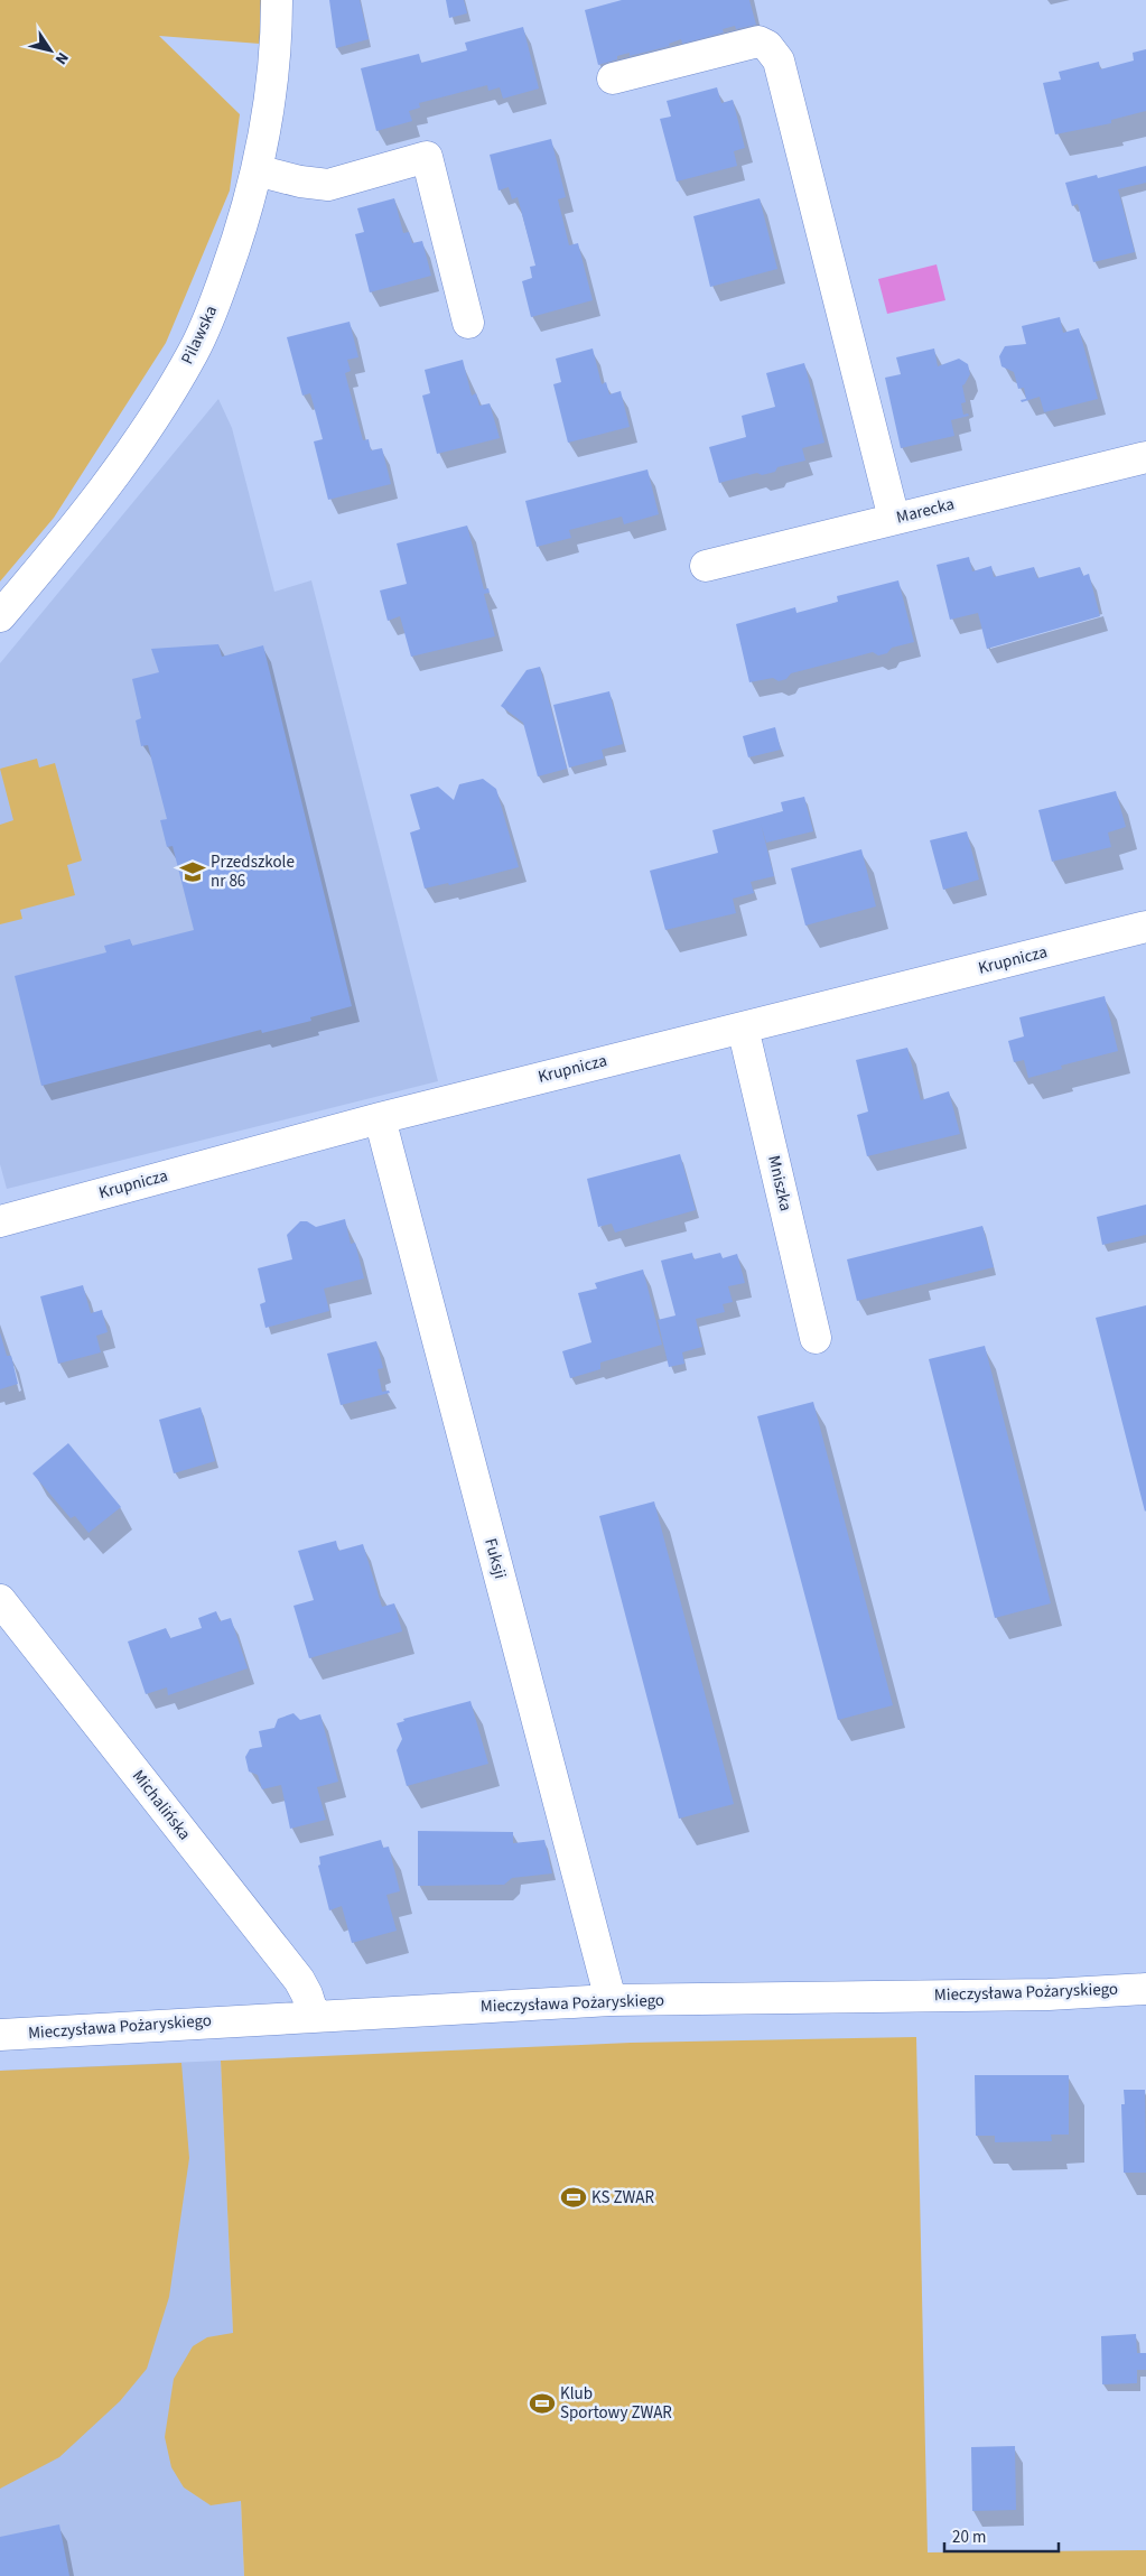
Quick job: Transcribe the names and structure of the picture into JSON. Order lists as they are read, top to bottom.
{
  "streets": {
    "street": [
      "Pilawska",
      "Marecka",
      "Krupnicza",
      "Mniszka",
      "Fuksji",
      "Michalińska",
      "Mieczysława Pożaryskiego"
    ]
  },
  "crossings": [
    ["Krupnicza", "Mniszka"],
    ["Krupnicza", "Fuksji"],
    ["Fuksji", "Mieczysława Pożaryskiego"],
    ["Michalińska", "Mieczysława Pożaryskiego"]
  ],
  "places": {
    "school or university": ["Przedszkole nr 86"],
    "sports": ["KS ZWAR", "Klub Sportowy ZWAR"]
  },
  "scale_bar": "20 m",
  "north": "bottom right"
}
